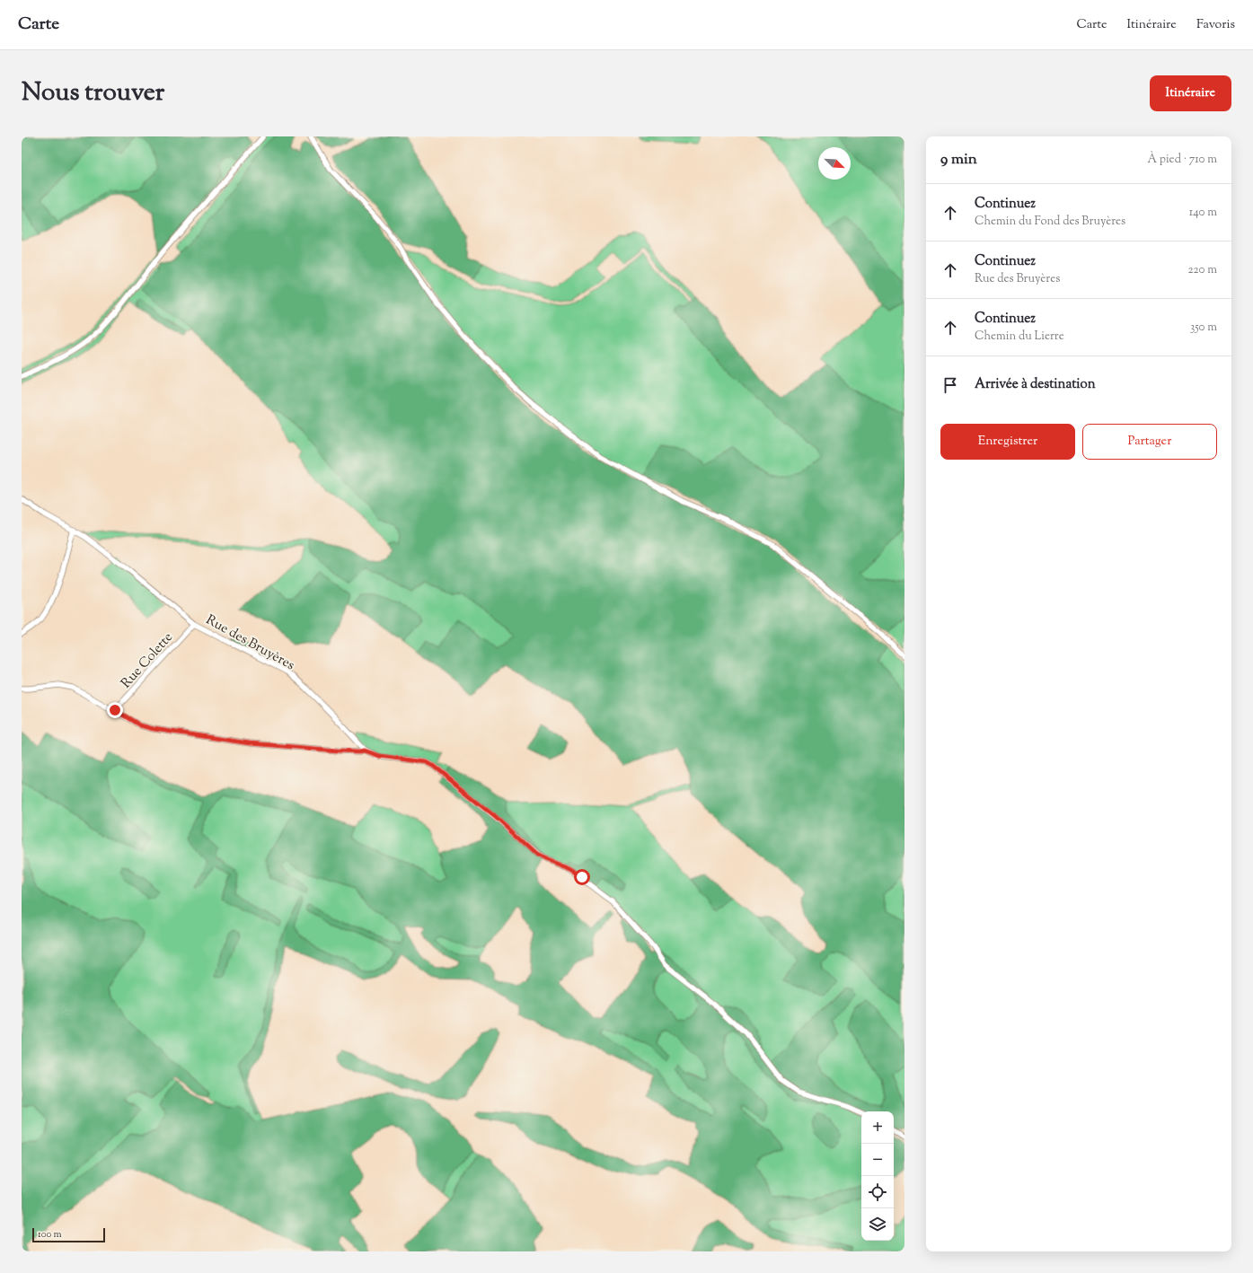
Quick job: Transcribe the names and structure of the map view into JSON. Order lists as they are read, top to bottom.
{
  "streets": {
    "street": ["Rue des Bruyères", "Rue Colette"]
  },
  "crossings": [
    ["Rue des Bruyères", "Rue Colette"]
  ],
  "scale_bar": "100 m",
  "north": "bottom right",
  "page": {
    "header": "Carte",
    "nav": ["Carte", "Itinéraire", "Favoris"],
    "title": "Nous trouver",
    "buttons": [
      "Itinéraire",
      ["Enregistrer", "Partager"]
    ],
    "heading": ["9 min", "À pied · 710 m"],
    "list": [
      ["Continuez", "Chemin du Fond des Bruyères", "140 m"],
      ["Continuez", "Rue des Bruyères", "220 m"],
      ["Continuez", "Chemin du Lierre", "350 m"],
      "Arrivée à destination"
    ],
    "map_buttons": ["+", "−"],
    "scale": "100 m"
  }
}
